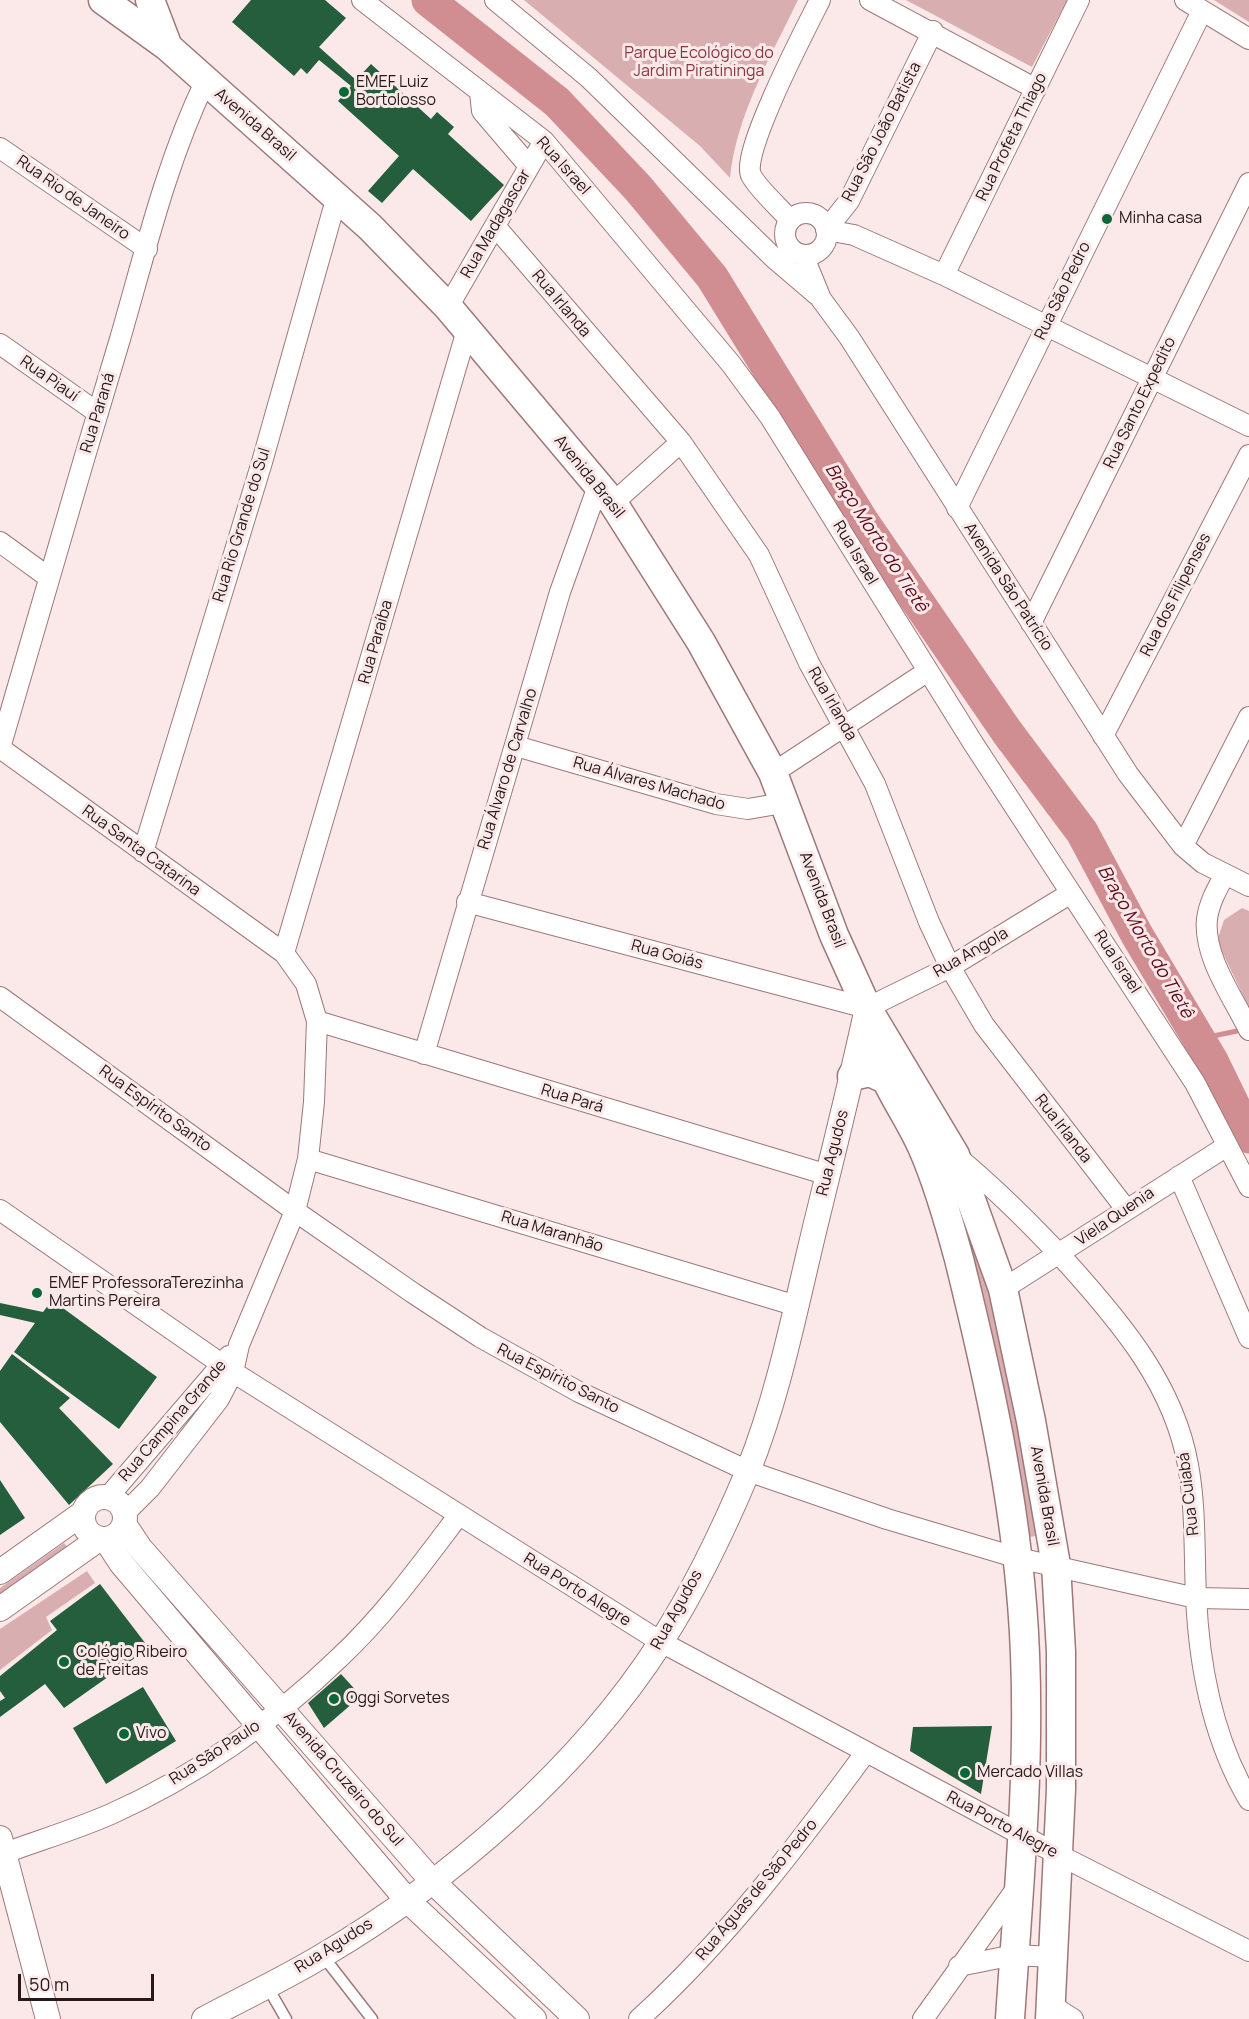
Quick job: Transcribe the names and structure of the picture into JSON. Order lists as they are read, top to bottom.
{
  "streets": {
    "main road": ["Avenida Brasil"],
    "street": [
      "Rua São João Batista",
      "Rua Profeta Thiago",
      "Rua Israel",
      "Rua Rio de Janeiro",
      "Rua Madagascar",
      "Rua São Pedro",
      "Rua Irlanda",
      "Rua Piauí",
      "Rua Santo Expedito",
      "Rua Paraná",
      "Rua Rio Grande do Sul",
      "Avenida São Patrício",
      "Rua dos Filipenses",
      "Rua Paraíba",
      "Rua Álvaro de Carvalho",
      "Rua Álvares Machado",
      "Rua Santa Catarina",
      "Rua Angola",
      "Rua Goiás",
      "Rua Pará",
      "Rua Espírito Santo",
      "Rua Agudos",
      "Viela Quenia",
      "Rua Maranhão",
      "Rua Campina Grande",
      "Rua Cuiabá",
      "Rua Porto Alegre",
      "Rua São Paulo",
      "Avenida Cruzeiro do Sul",
      "Rua Águas de São Pedro"
    ]
  },
  "crossings": [
    ["Avenida Brasil", "Rua Madagascar"],
    ["Avenida Brasil", "Rua Paraná"],
    ["Avenida Brasil", "Rua Rio Grande do Sul"],
    ["Avenida Brasil", "Rua Paraíba"],
    ["Avenida Brasil", "Rua Álvaro de Carvalho"],
    ["Avenida Brasil", "Rua Álvares Machado"],
    ["Avenida Brasil", "Rua Angola"],
    ["Avenida Brasil", "Rua Goiás"],
    ["Avenida Brasil", "Rua Espírito Santo"],
    ["Avenida Brasil", "Rua Agudos"],
    ["Avenida Brasil", "Viela Quenia"],
    ["Avenida Brasil", "Rua Cuiabá"],
    ["Avenida Brasil", "Rua Porto Alegre"],
    ["Rua São João Batista", "Avenida São Patrício"],
    ["Rua Israel", "Rua Madagascar"],
    ["Rua Israel", "Rua Angola"],
    ["Rua Israel", "Viela Quenia"],
    ["Rua Rio de Janeiro", "Rua Paraná"],
    ["Rua Madagascar", "Rua Irlanda"],
    ["Rua São Pedro", "Avenida São Patrício"],
    ["Rua Irlanda", "Rua Angola"],
    ["Rua Irlanda", "Viela Quenia"],
    ["Rua Piauí", "Rua Paraná"],
    ["Rua Santo Expedito", "Avenida São Patrício"],
    ["Rua Paraná", "Rua Santa Catarina"],
    ["Rua Rio Grande do Sul", "Rua Santa Catarina"],
    ["Avenida São Patrício", "Rua dos Filipenses"],
    ["Rua Paraíba", "Rua Santa Catarina"],
    ["Rua Paraíba", "Rua Campina Grande"],
    ["Rua Álvaro de Carvalho", "Rua Álvares Machado"],
    ["Rua Álvaro de Carvalho", "Rua Goiás"],
    ["Rua Álvaro de Carvalho", "Rua Pará"],
    ["Rua Santa Catarina", "Rua Campina Grande"],
    ["Rua Angola", "Rua Goiás"],
    ["Rua Angola", "Rua Agudos"],
    ["Rua Goiás", "Rua Agudos"],
    ["Rua Pará", "Rua Agudos"],
    ["Rua Pará", "Rua Campina Grande"],
    ["Rua Espírito Santo", "Rua Agudos"],
    ["Rua Espírito Santo", "Rua Campina Grande"],
    ["Rua Espírito Santo", "Rua Cuiabá"],
    ["Rua Agudos", "Rua Maranhão"],
    ["Rua Agudos", "Rua Porto Alegre"],
    ["Rua Agudos", "Avenida Cruzeiro do Sul"],
    ["Viela Quenia", "Rua Cuiabá"],
    ["Rua Maranhão", "Rua Campina Grande"],
    ["Rua Campina Grande", "Rua Porto Alegre"],
    ["Rua Campina Grande", "Avenida Cruzeiro do Sul"],
    ["Rua Porto Alegre", "Rua São Paulo"],
    ["Rua Porto Alegre", "Rua Águas de São Pedro"],
    ["Rua São Paulo", "Avenida Cruzeiro do Sul"]
  ],
  "water": ["Braço Morto do Tietê"],
  "parks": ["Parque Ecológico do Jardim Piratininga"],
  "places": [
    "EMEF Luiz Bortolosso",
    "Minha casa",
    "EMEF ProfessoraTerezinha Martins Pereira",
    "Colégio Ribeiro de Freitas",
    "Oggi Sorvetes",
    "Vivo",
    "Mercado Villas"
  ],
  "scale_bar": "50 m"
}
